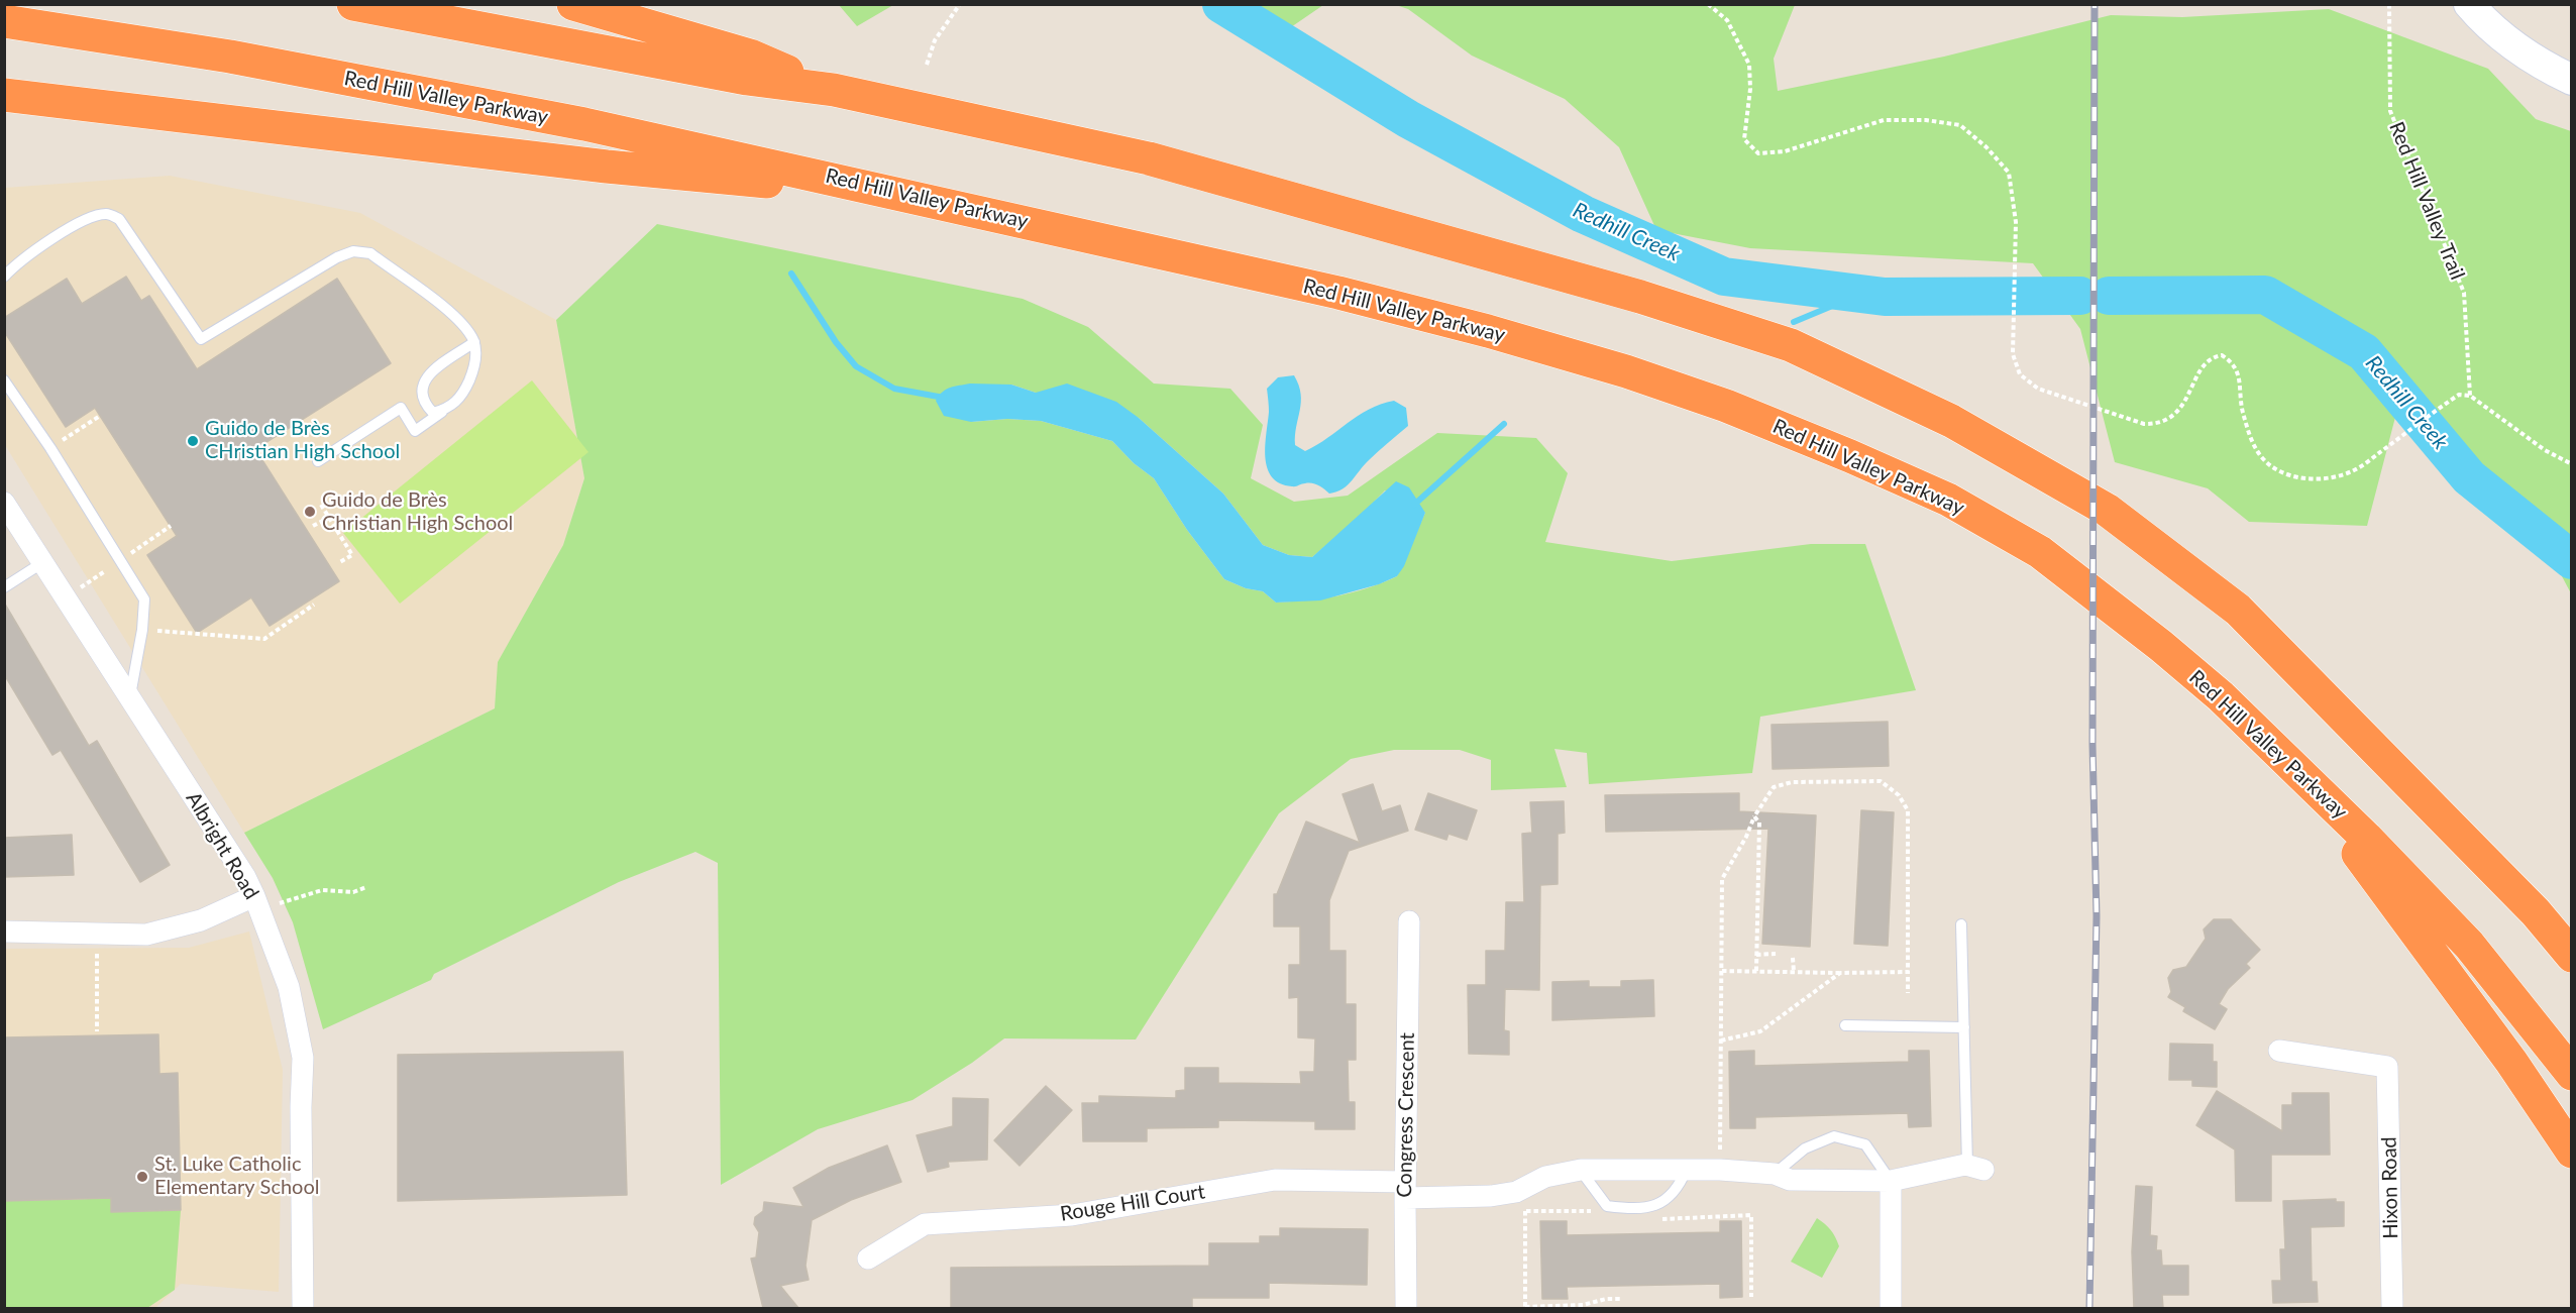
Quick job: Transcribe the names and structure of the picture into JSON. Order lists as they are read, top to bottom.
{
  "streets": {
    "highway": ["Red Hill Valley Parkway"],
    "street": [
      "Albright Road",
      "Congress Crescent",
      "Hixon Road",
      "Rouge Hill Court"
    ],
    "path": ["Red Hill Valley Trail"]
  },
  "crossings": [
    ["Congress Crescent", "Rouge Hill Court"]
  ],
  "water": ["Redhill Creek"],
  "places": ["Guido de Brès CHristian High School", "Guido de Brès Christian High School", "St. Luke Catholic Elementary School"]
}
